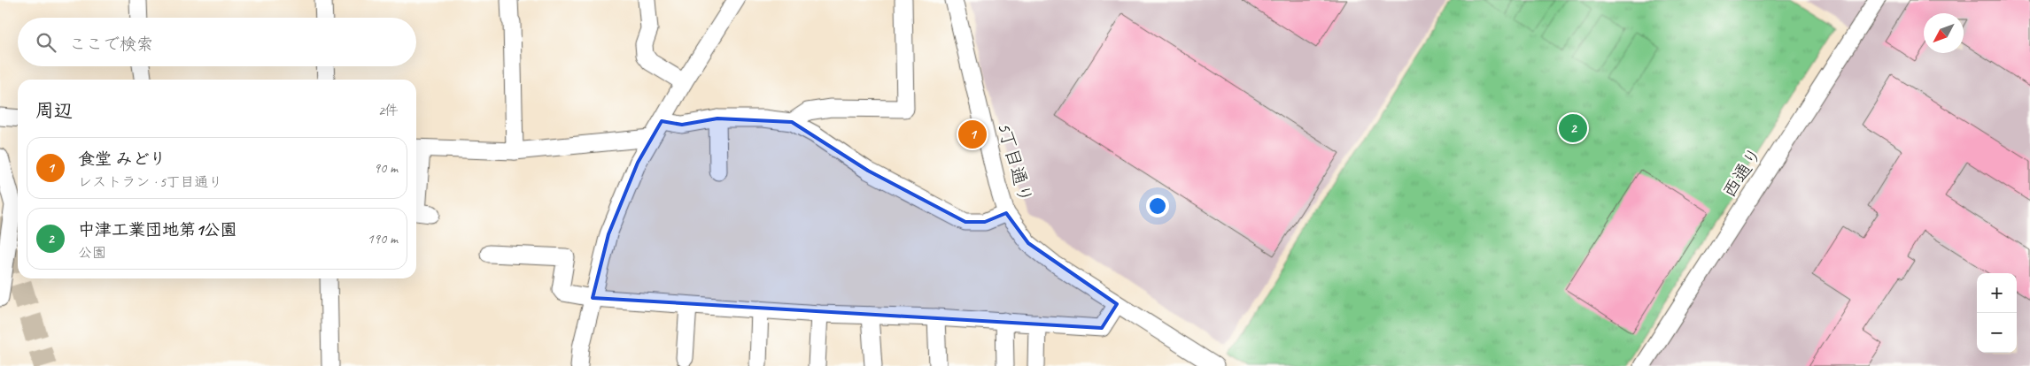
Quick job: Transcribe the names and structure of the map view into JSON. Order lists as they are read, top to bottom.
{
  "streets": {
    "street": ["5丁目通り", "西通り"]
  },
  "north": "bottom left",
  "page": {
    "search": "ここで検索",
    "heading": ["周辺", "2件"],
    "pins": ["2", "1"],
    "list": [
      {
        "mark": "1",
        "name": "食堂 みどり",
        "note": "レストラン · 5丁目通り",
        "value": "90 m"
      },
      {
        "mark": "2",
        "name": "中津工業団地第1公園",
        "note": "公園",
        "value": "190 m"
      }
    ],
    "map_buttons": ["+", "−"]
  }
}
